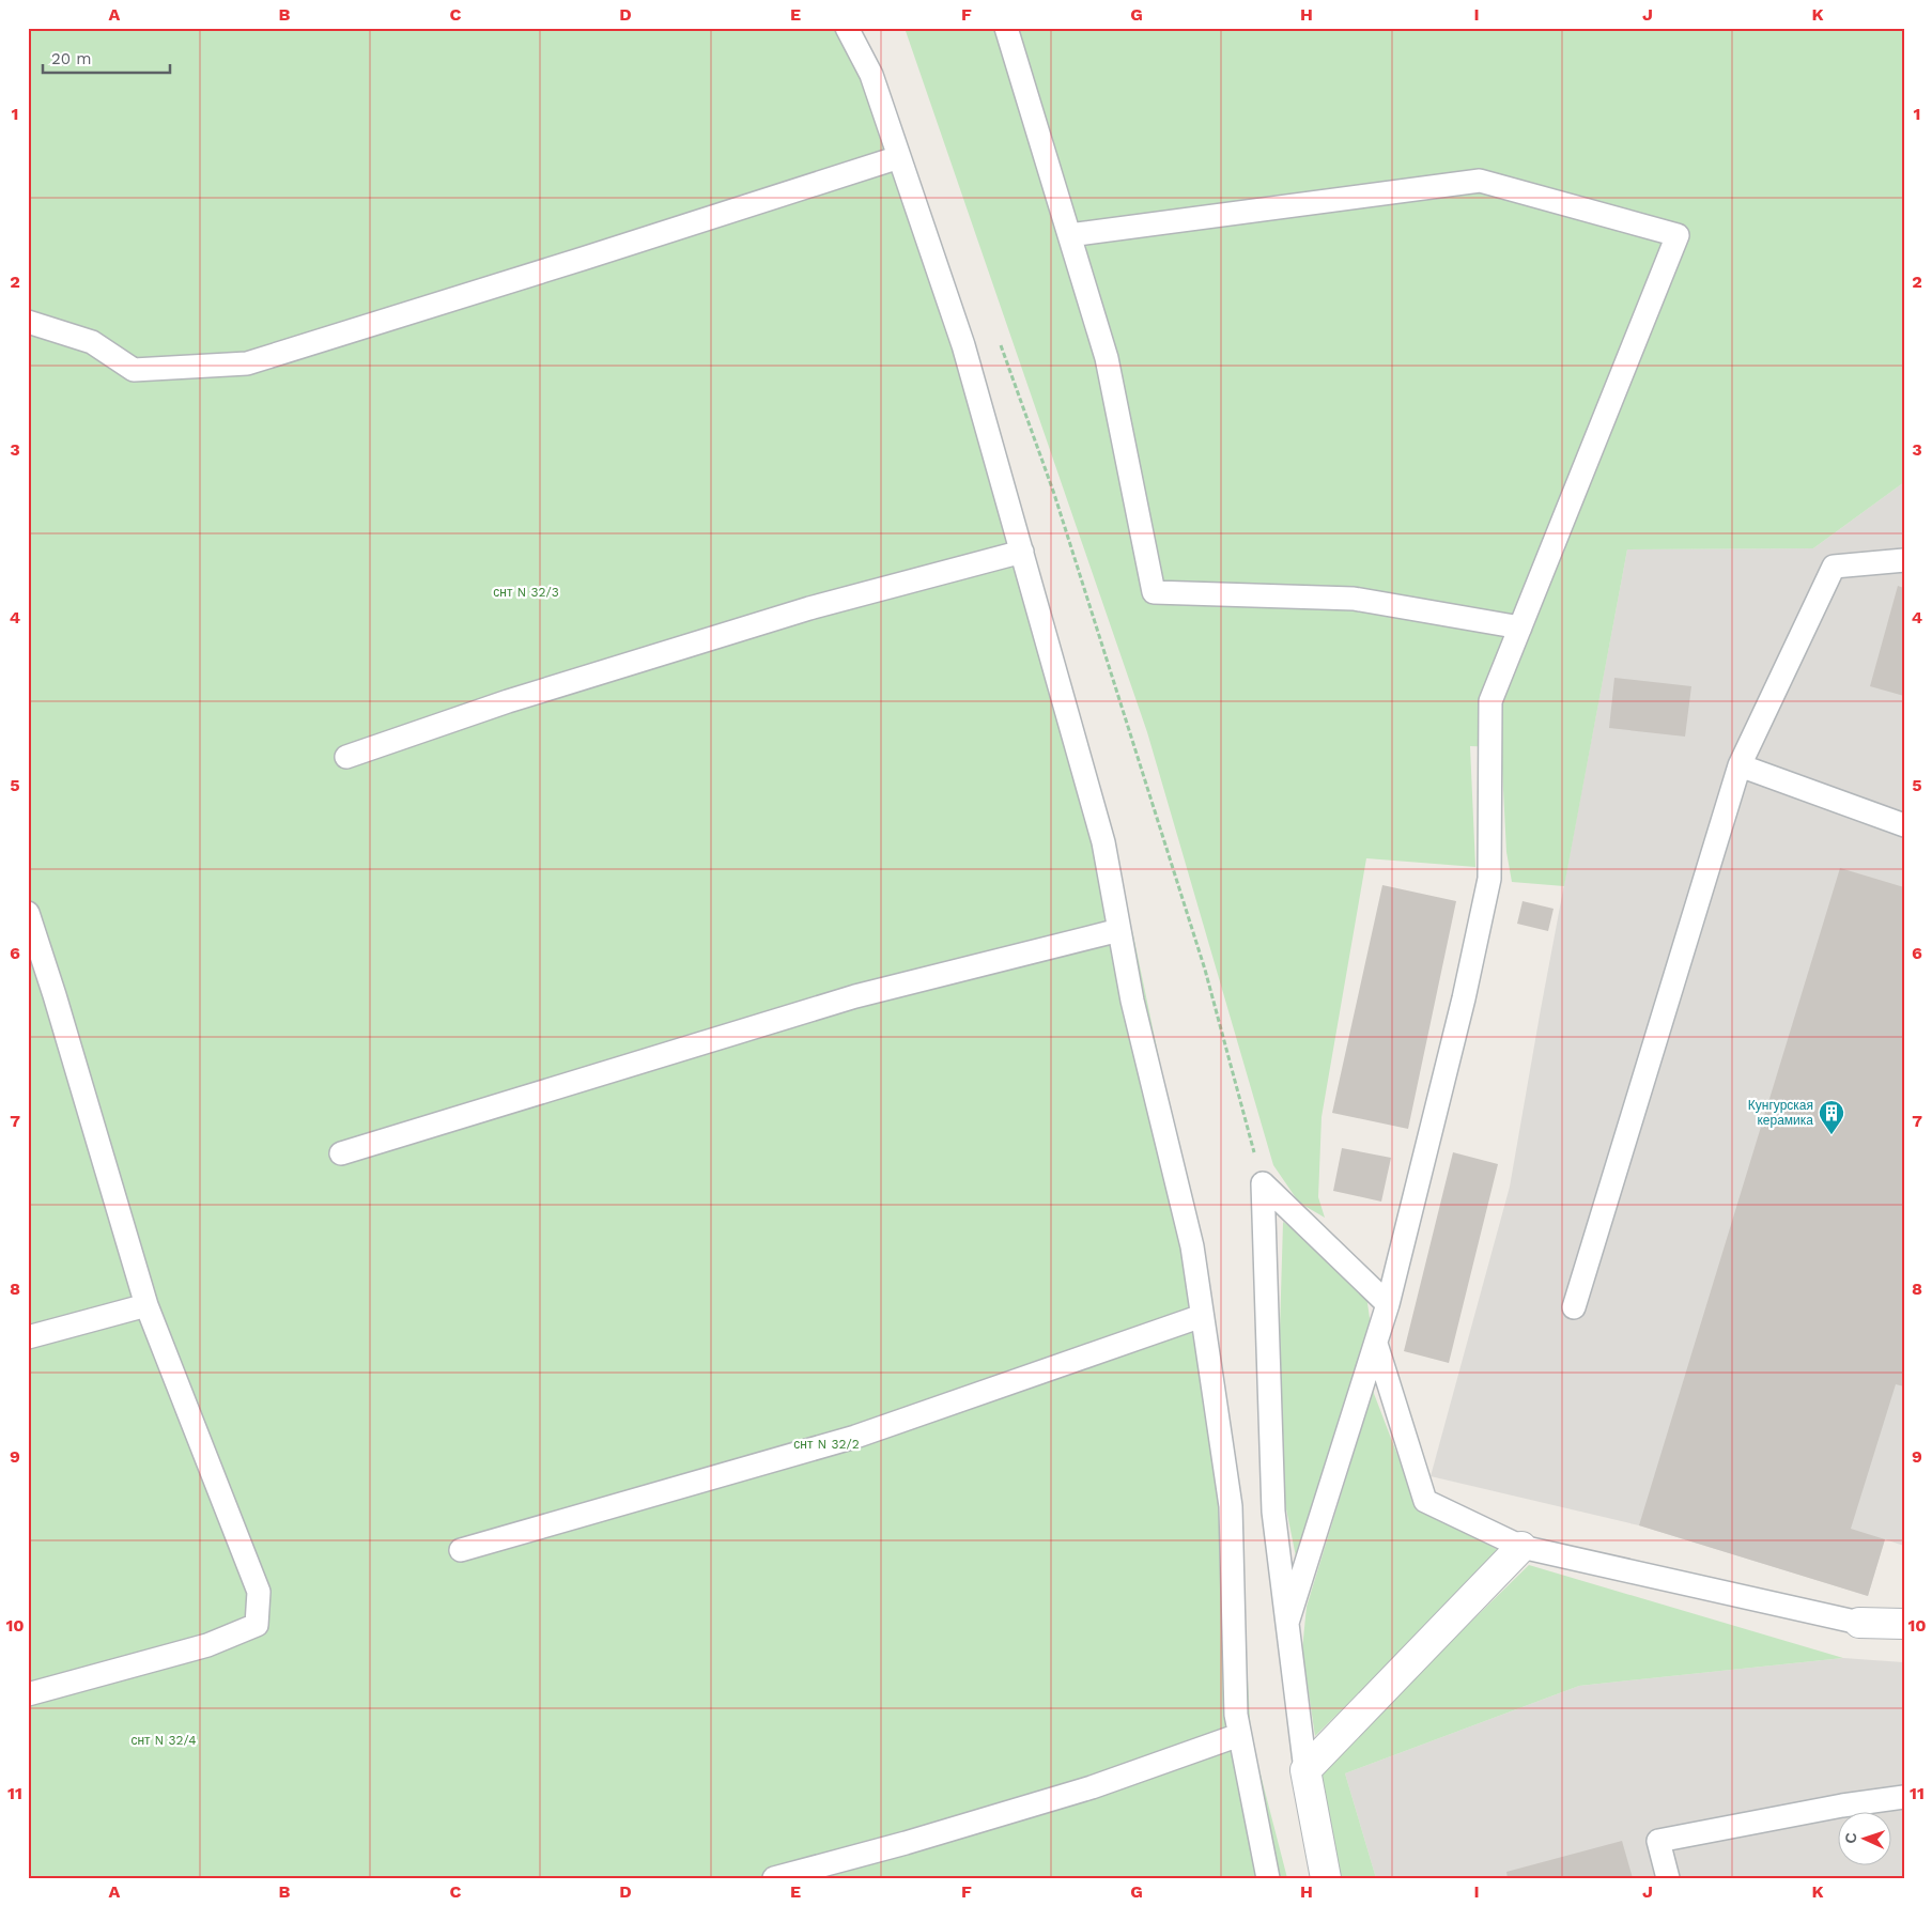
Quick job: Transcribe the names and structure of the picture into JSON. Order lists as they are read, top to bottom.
{
  "parks": ["снт N 32/3", "снт N 32/2", "снт N 32/4"],
  "places": {
    "building": ["Кунгурская керамика"]
  },
  "scale_bar": "20 m",
  "north": "left",
  "grid": {
    "columns": [
      "A",
      "B",
      "C",
      "D",
      "E",
      "F",
      "G",
      "H",
      "I",
      "J",
      "K"
    ],
    "rows": [
      "1",
      "2",
      "3",
      "4",
      "5",
      "6",
      "7",
      "8",
      "9",
      "10",
      "11"
    ]
  }
}
